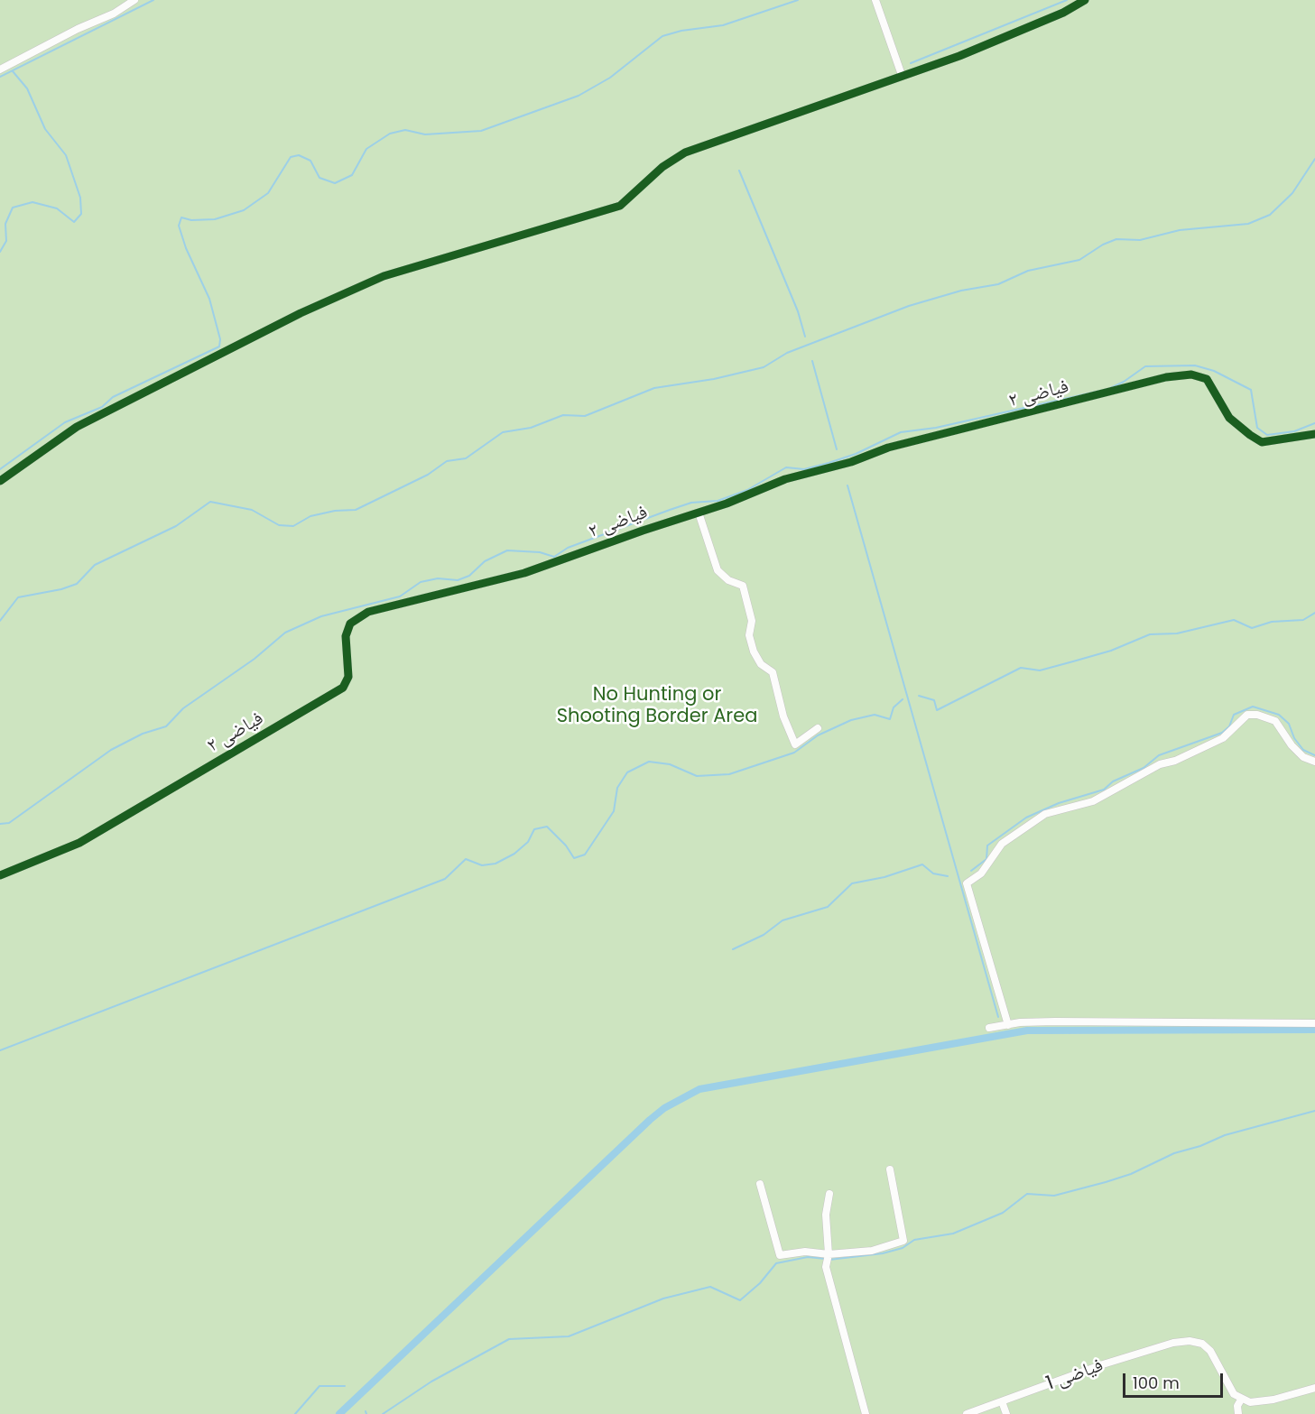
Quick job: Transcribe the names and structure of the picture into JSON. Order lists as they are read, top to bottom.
{
  "streets": {
    "street": ["فیاضی ۲", "فیاضی 1"]
  },
  "parks": ["No Hunting or Shooting Border Area"],
  "scale_bar": "100 m"
}
